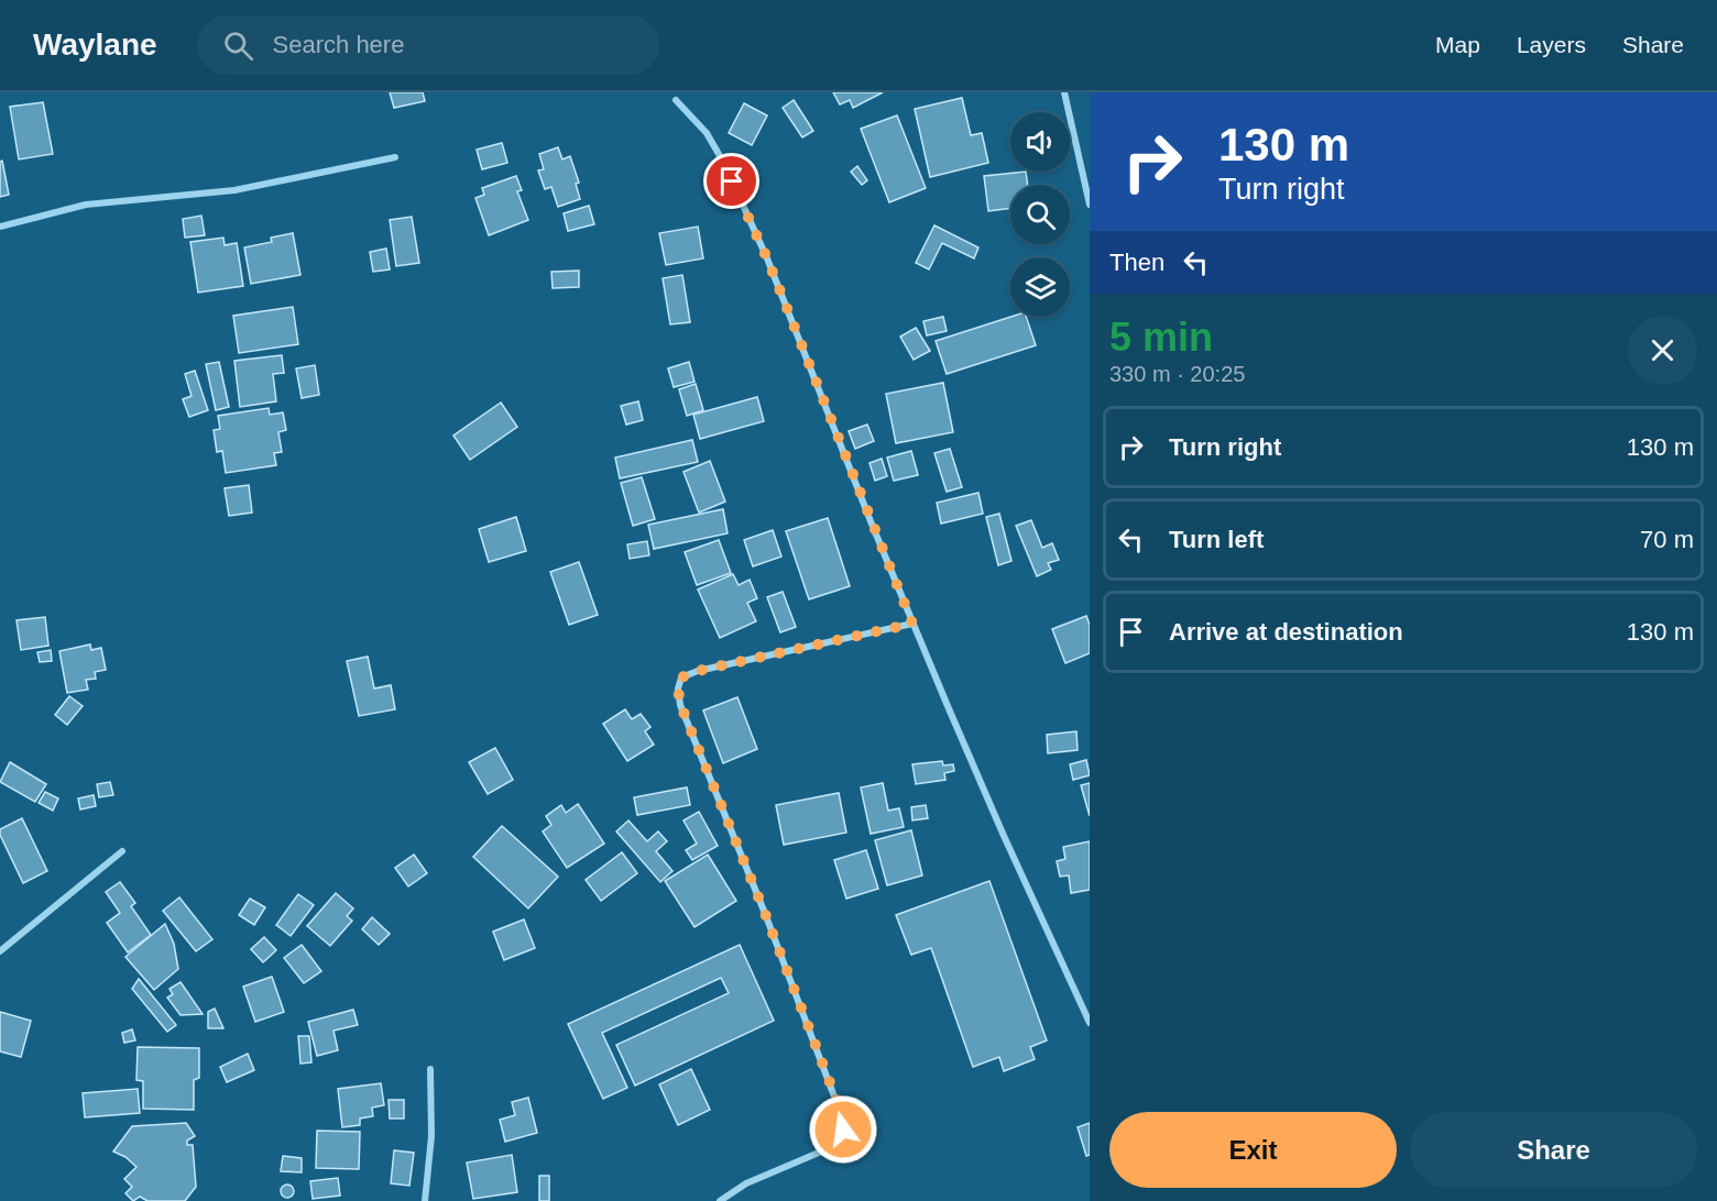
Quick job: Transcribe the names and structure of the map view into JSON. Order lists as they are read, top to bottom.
{
  "page": {
    "header": "Waylane",
    "search": "Search here",
    "nav": ["Map", "Layers", "Share"],
    "turn": ["130 m", "Turn right"],
    "then": "Then",
    "heading": ["5 min", "330 m · 20:25"],
    "list": [
      {
        "name": "Turn right",
        "value": "130 m"
      },
      {
        "name": "Turn left",
        "value": "70 m"
      },
      {
        "name": "Arrive at destination",
        "value": "130 m"
      }
    ],
    "buttons": ["Exit", "Share"]
  }
}
